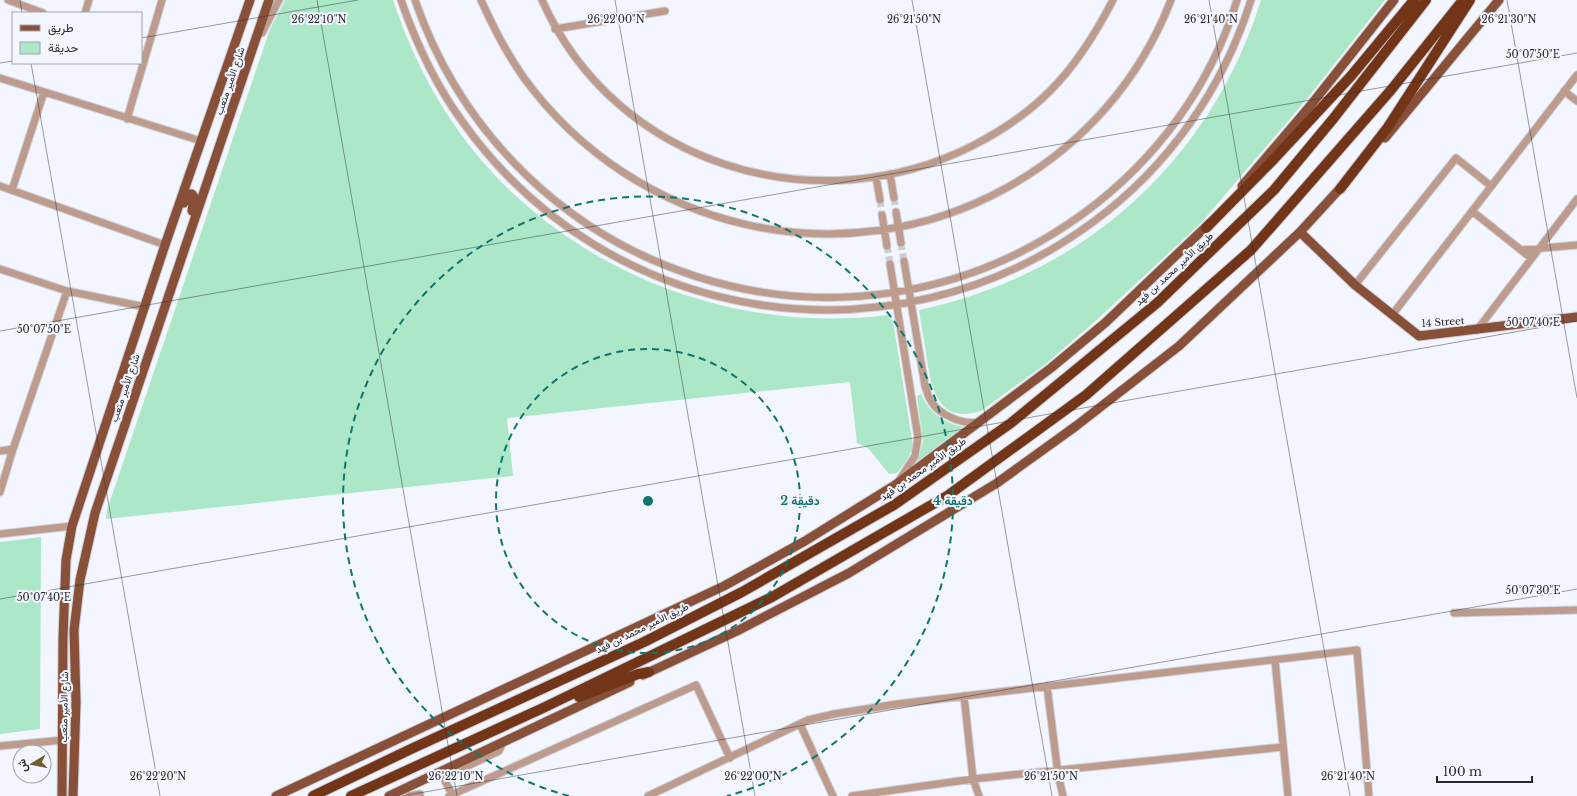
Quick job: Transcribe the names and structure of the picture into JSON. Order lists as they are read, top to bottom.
{
  "streets": {
    "highway": ["طريق الأمير محمد بن فهد"],
    "main road": ["شارع الأمير متعب", "14 Street"]
  },
  "legend": ["طريق", "حديقة"],
  "scale_bar": "100 m",
  "north": "left",
  "coordinates": [
    "26°22'10\"N",
    "26°22'00\"N",
    "26°21'50\"N",
    "26°21'40\"N",
    "26°21'30\"N",
    "50°07'50\"E",
    "50°07'40\"E",
    "50°07'30\"E",
    "26°22'20\"N"
  ],
  "rings": ["2 دقيقة", "4 دقيقة"]
}
